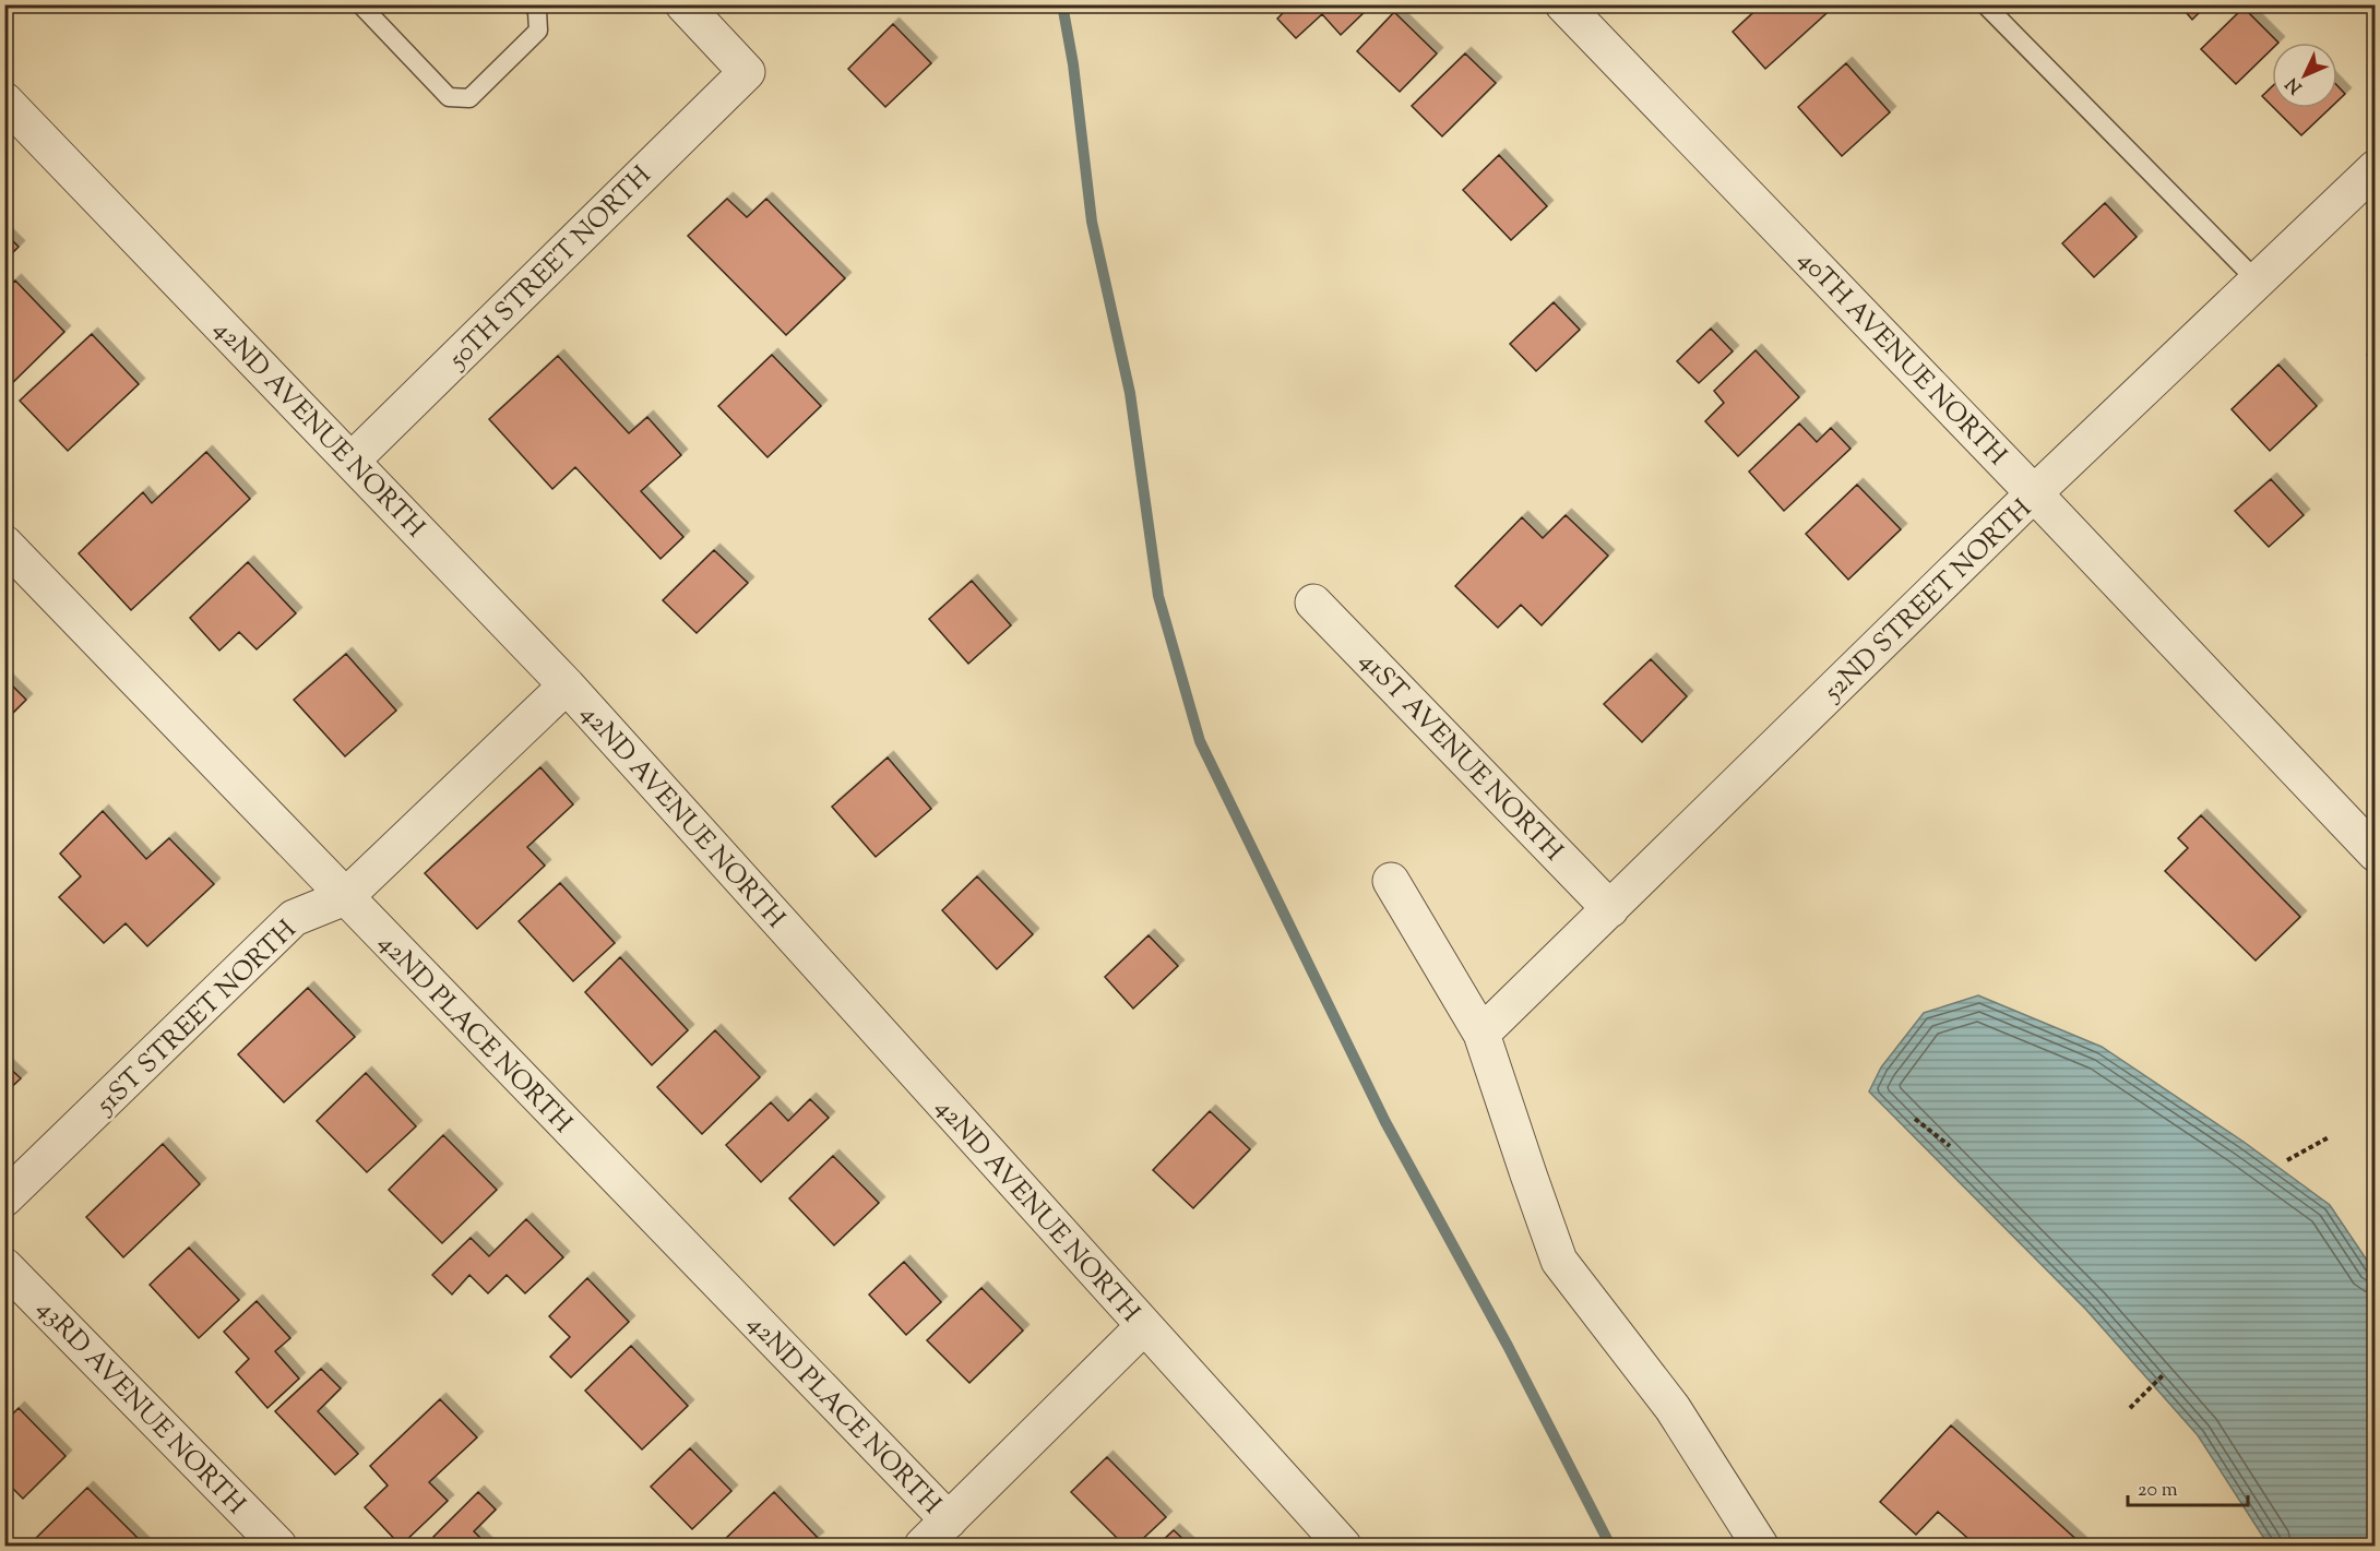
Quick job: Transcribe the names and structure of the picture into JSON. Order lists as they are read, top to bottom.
{
  "streets": {
    "street": [
      "50TH STREET NORTH",
      "40TH AVENUE NORTH",
      "42ND AVENUE NORTH",
      "52ND STREET NORTH",
      "41ST AVENUE NORTH",
      "51ST STREET NORTH",
      "42ND PLACE NORTH",
      "43RD AVENUE NORTH"
    ]
  },
  "crossings": [
    ["50TH STREET NORTH", "42ND AVENUE NORTH"],
    ["40TH AVENUE NORTH", "52ND STREET NORTH"],
    ["42ND AVENUE NORTH", "51ST STREET NORTH"],
    ["52ND STREET NORTH", "41ST AVENUE NORTH"],
    ["51ST STREET NORTH", "42ND PLACE NORTH"]
  ],
  "scale_bar": "20 m",
  "north": "bottom left"
}
